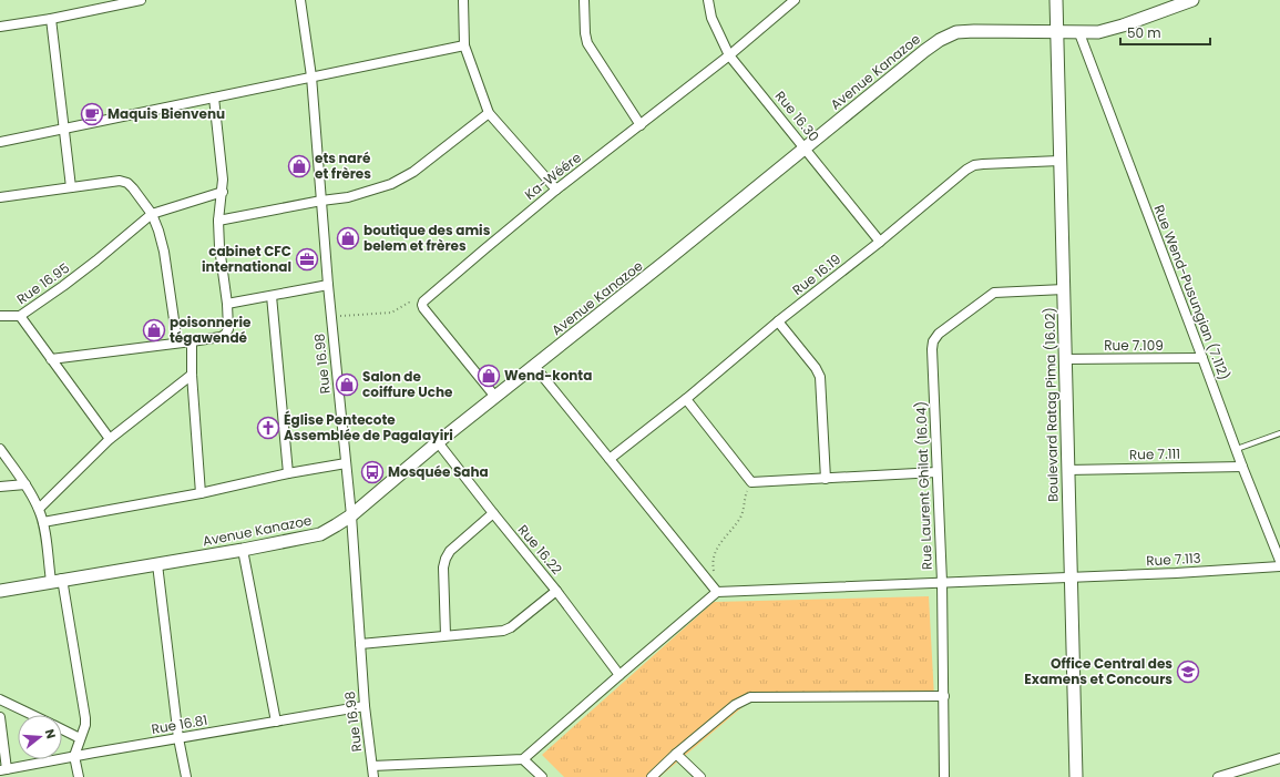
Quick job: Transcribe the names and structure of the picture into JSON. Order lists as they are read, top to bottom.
{
  "streets": {
    "street": [
      "Avenue Kanazoe",
      "Rue 16.30",
      "Ka-Wéére",
      "Rue 16.19",
      "Rue 16.95",
      "Rue Wend-Pusungian (7.112)",
      "Rue 7.109",
      "Rue 16.98",
      "Boulevard Ratag Pima (16.02)",
      "Rue 7.111",
      "Rue Laurent Ghilat (16.04)",
      "Rue 16.22",
      "Rue 7.113",
      "Rue 16.81"
    ]
  },
  "crossings": [
    ["Avenue Kanazoe", "Rue 16.30"],
    ["Avenue Kanazoe", "Rue Wend-Pusungian (7.112)"],
    ["Avenue Kanazoe", "Rue 16.98"],
    ["Avenue Kanazoe", "Boulevard Ratag Pima (16.02)"],
    ["Avenue Kanazoe", "Rue 16.22"],
    ["Rue 16.30", "Ka-Wéére"],
    ["Rue 16.30", "Rue 16.19"],
    ["Rue 16.19", "Boulevard Ratag Pima (16.02)"],
    ["Rue Wend-Pusungian (7.112)", "Rue 7.109"],
    ["Rue Wend-Pusungian (7.112)", "Rue 7.111"],
    ["Rue 7.109", "Boulevard Ratag Pima (16.02)"],
    ["Rue 16.98", "Rue 16.81"],
    ["Boulevard Ratag Pima (16.02)", "Rue 7.111"],
    ["Boulevard Ratag Pima (16.02)", "Rue Laurent Ghilat (16.04)"],
    ["Boulevard Ratag Pima (16.02)", "Rue 7.113"],
    ["Rue Laurent Ghilat (16.04)", "Rue 7.113"]
  ],
  "places": {
    "cafe": ["Maquis Bienvenu"],
    "shop": [
      "ets naré et frères",
      "boutique des amis belem et frères",
      "poisonnerie tégawendé",
      "Wend-konta",
      "Salon de coiffure Uche"
    ],
    "office": ["cabinet CFC international"],
    "church": ["Église Pentecote Assemblée de Pagalayiri"],
    "bus stop": ["Mosquée Saha"],
    "school or university": ["Office Central des Examens et Concours"]
  },
  "scale_bar": "50 m",
  "north": "right"
}
